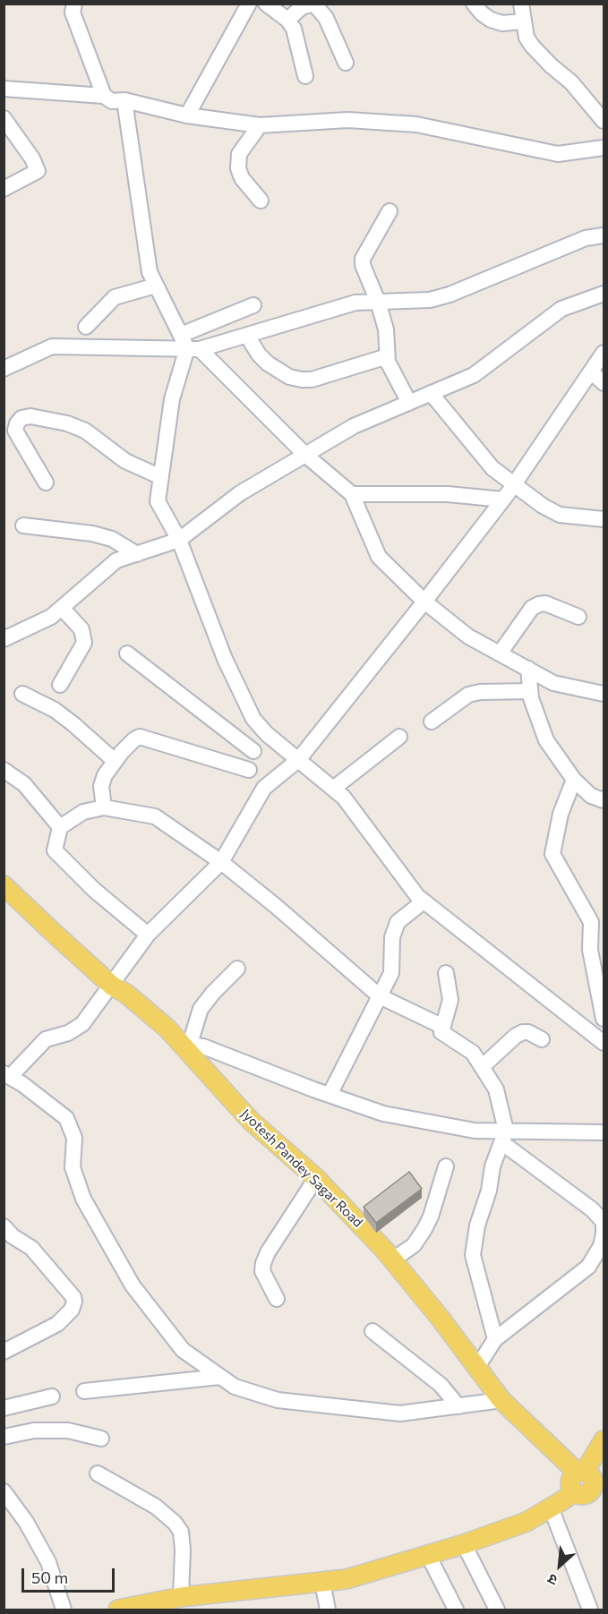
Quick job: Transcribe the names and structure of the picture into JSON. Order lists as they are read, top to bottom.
{
  "streets": {
    "main road": ["Jyotesh Pandey Sagar Road"]
  },
  "scale_bar": "50 m",
  "north": "bottom left"
}
